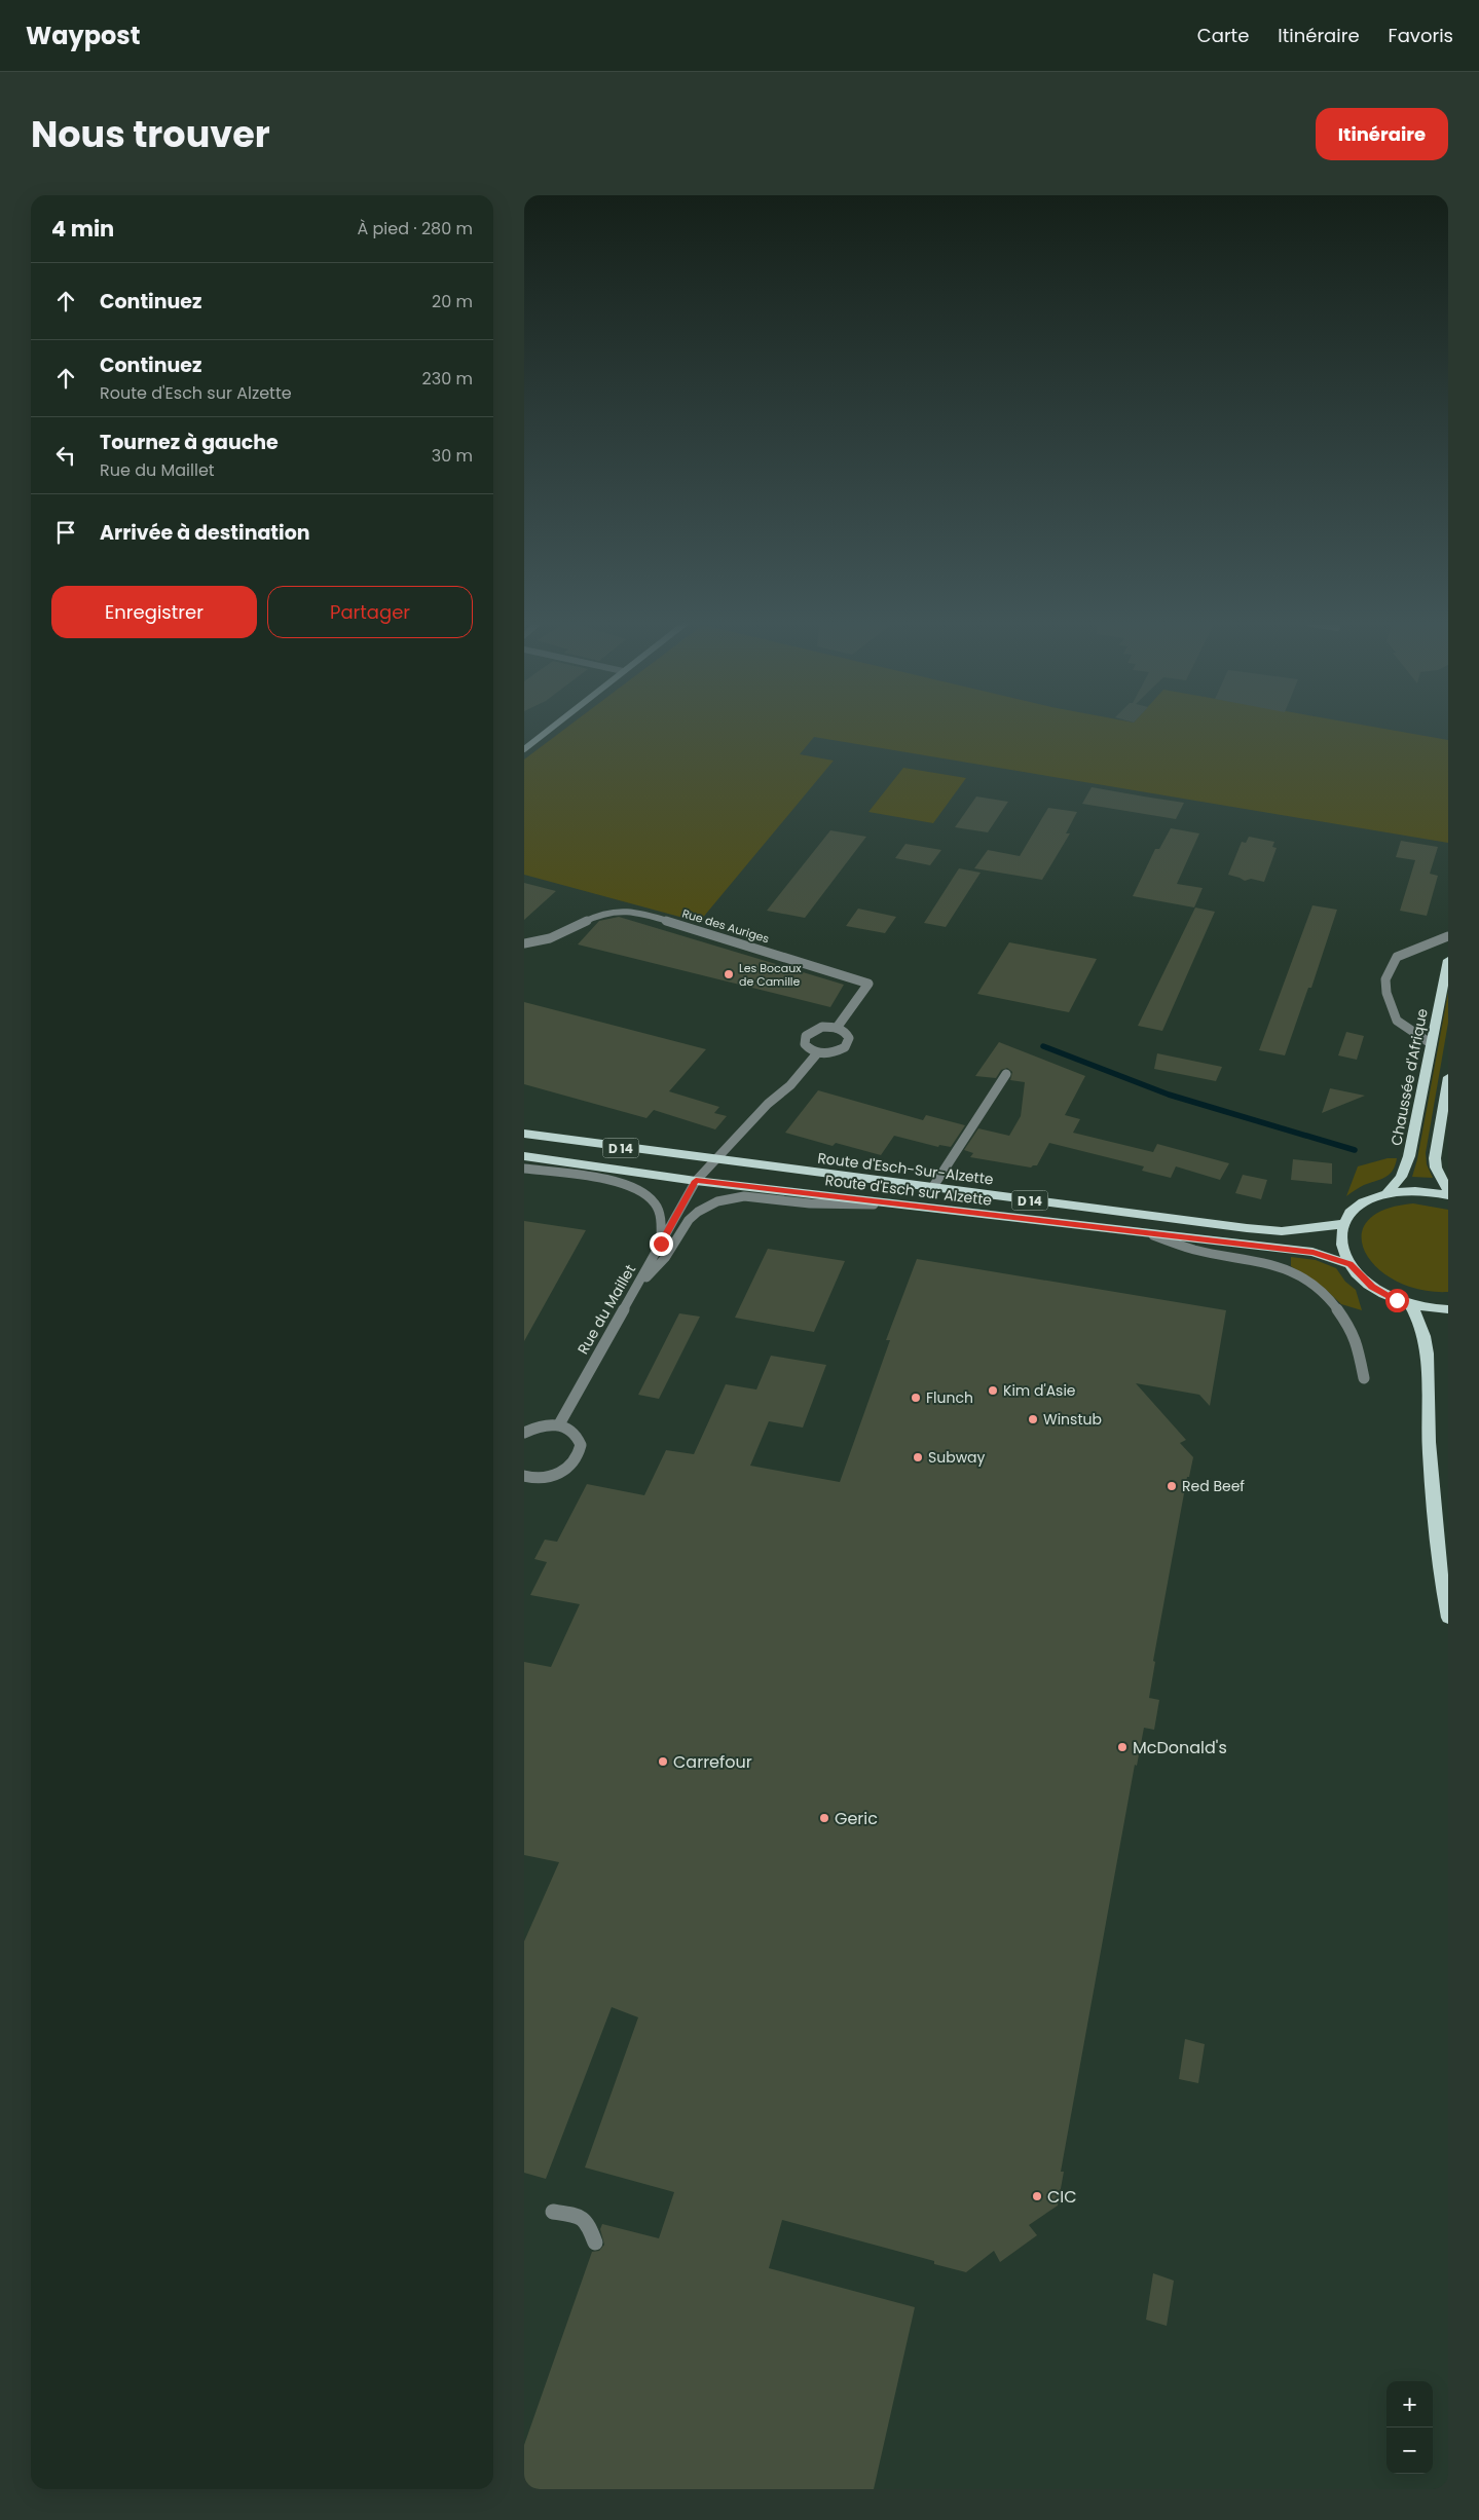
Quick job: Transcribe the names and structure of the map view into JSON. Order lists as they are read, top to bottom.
{
  "streets": {
    "main road": [
      "Chaussée d'Afrique",
      "D 14",
      "Route d'Esch-Sur-Alzette",
      "Route d'Esch sur Alzette"
    ],
    "street": ["Rue des Auriges", "Rue du Maillet"]
  },
  "crossings": [
    ["Route d'Esch-Sur-Alzette", "Rue du Maillet"],
    ["Route d'Esch sur Alzette", "Rue du Maillet"]
  ],
  "places": [
    "Les Bocaux de Camille",
    "Kim d'Asie",
    "Flunch",
    "Winstub",
    "Subway",
    "Red Beef",
    "McDonald's",
    "Carrefour",
    "Geric",
    "CIC"
  ],
  "page": {
    "header": "Waypost",
    "nav": ["Carte", "Itinéraire", "Favoris"],
    "title": "Nous trouver",
    "buttons": [
      "Itinéraire",
      ["Enregistrer", "Partager"]
    ],
    "heading": ["4 min", "À pied · 280 m"],
    "list": [
      ["Continuez", "20 m"],
      ["Continuez", "Route d'Esch sur Alzette", "230 m"],
      ["Tournez à gauche", "Rue du Maillet", "30 m"],
      "Arrivée à destination"
    ],
    "map_buttons": ["+", "−"]
  }
}
